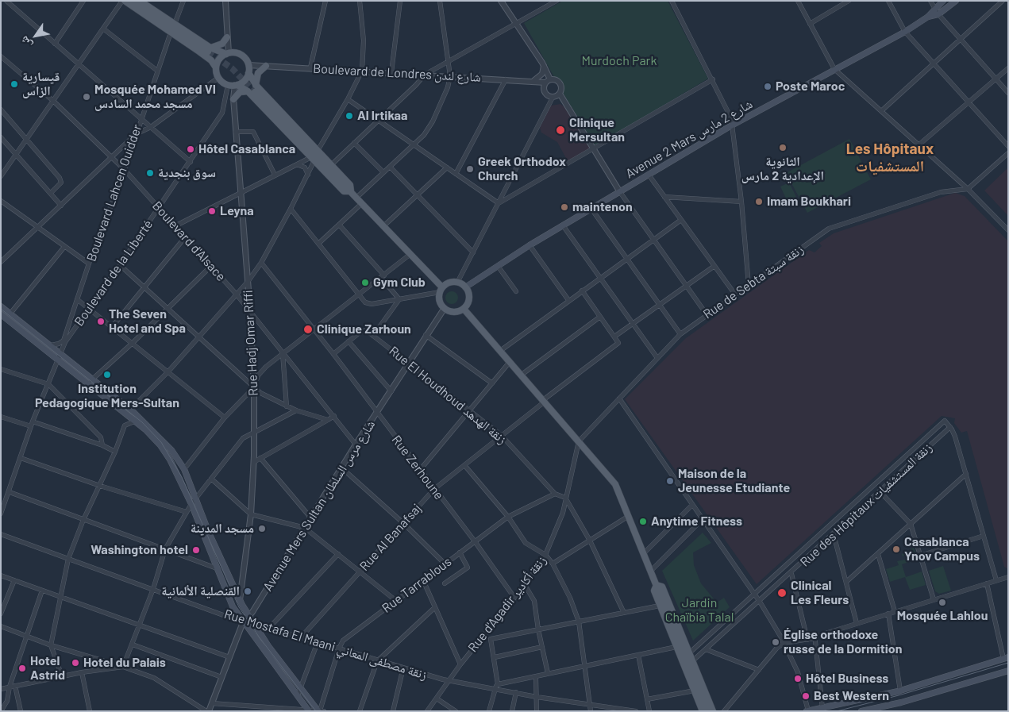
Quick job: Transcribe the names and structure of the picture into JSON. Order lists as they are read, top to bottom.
{
  "streets": {
    "main road": ["Avenue 2 Mars شارع 2 مارس"],
    "street": [
      "Boulevard de Londres شارع لندن",
      "Boulevard Lahcen Ouidder",
      "Boulevard d'Alsace",
      "Boulevard de la Liberté",
      "Rue de Sebta زنقة سبتة",
      "Rue Hadj Omar Riffi",
      "Rue El Houdhoud زنقة الهدهد",
      "Rue Zerhoune",
      "Rue des Hôpitaux زنقة المستشفيات",
      "Avenue Mers Sultan شارع مرس السلطان",
      "Rue Al Banafsaj",
      "Rue Tarrablous",
      "Rue d'Agadir زنقة أكادير",
      "Rue Mostafa El Maani زنقة مصطفى المعاني"
    ]
  },
  "crossings": [
    ["Boulevard de Londres شارع لندن", "Boulevard de la Liberté"],
    ["Boulevard de Londres شارع لندن", "Rue Hadj Omar Riffi"],
    ["Avenue 2 Mars شارع 2 مارس", "Avenue Mers Sultan شارع مرس السلطان"],
    ["Boulevard Lahcen Ouidder", "Boulevard d'Alsace"],
    ["Boulevard d'Alsace", "Boulevard de la Liberté"],
    ["Boulevard d'Alsace", "Rue Hadj Omar Riffi"],
    ["Boulevard d'Alsace", "Avenue Mers Sultan شارع مرس السلطان"],
    ["Boulevard de la Liberté", "Rue Hadj Omar Riffi"],
    ["Rue de Sebta زنقة سبتة", "Rue d'Agadir زنقة أكادير"],
    ["Rue El Houdhoud زنقة الهدهد", "Avenue Mers Sultan شارع مرس السلطان"],
    ["Rue El Houdhoud زنقة الهدهد", "Rue Al Banafsaj"],
    ["Rue El Houdhoud زنقة الهدهد", "Rue Tarrablous"],
    ["Rue El Houdhoud زنقة الهدهد", "Rue d'Agadir زنقة أكادير"],
    ["Rue Zerhoune", "Avenue Mers Sultan شارع مرس السلطان"],
    ["Rue Zerhoune", "Rue Al Banafsaj"],
    ["Rue Zerhoune", "Rue Tarrablous"],
    ["Rue Zerhoune", "Rue d'Agadir زنقة أكادير"],
    ["Avenue Mers Sultan شارع مرس السلطان", "Rue Mostafa El Maani زنقة مصطفى المعاني"],
    ["Rue Al Banafsaj", "Rue Mostafa El Maani زنقة مصطفى المعاني"],
    ["Rue Tarrablous", "Rue Mostafa El Maani زنقة مصطفى المعاني"],
    ["Rue d'Agadir زنقة أكادير", "Rue Mostafa El Maani زنقة مصطفى المعاني"]
  ],
  "districts": ["Les Hôpitaux المستشفيات"],
  "parks": ["Murdoch Park", "Jardin Chaïbia Talal"],
  "places": [
    "قيسارية الزاس",
    "Poste Maroc",
    "Mosquée Mohamed VI مسجد محمد السادس",
    "Al Irtikaa",
    "Clinique Mersultan",
    "الثانوية الإعدادية 2 مارس",
    "Hôtel Casablanca",
    "Greek Orthodox Church",
    "سوق بنجدية",
    "Imam Boukhari",
    "maintenon",
    "Leyna",
    "Gym Club",
    "The Seven Hotel and Spa",
    "Clinique Zarhoun",
    "Institution Pedagogique Mers-Sultan",
    "Maison de la Jeunesse Etudiante",
    "Anytime Fitness",
    "مسجد المدينة",
    "Casablanca Ynov Campus",
    "Washington hotel",
    "القنصلية الألمانية",
    "Clinical Les Fleurs",
    "Mosquée Lahlou",
    "Église orthodoxe russe de la Dormition",
    "Hotel du Palais",
    "Hotel Astrid",
    "Hôtel Business",
    "Best Western"
  ],
  "north": "bottom left"
}
